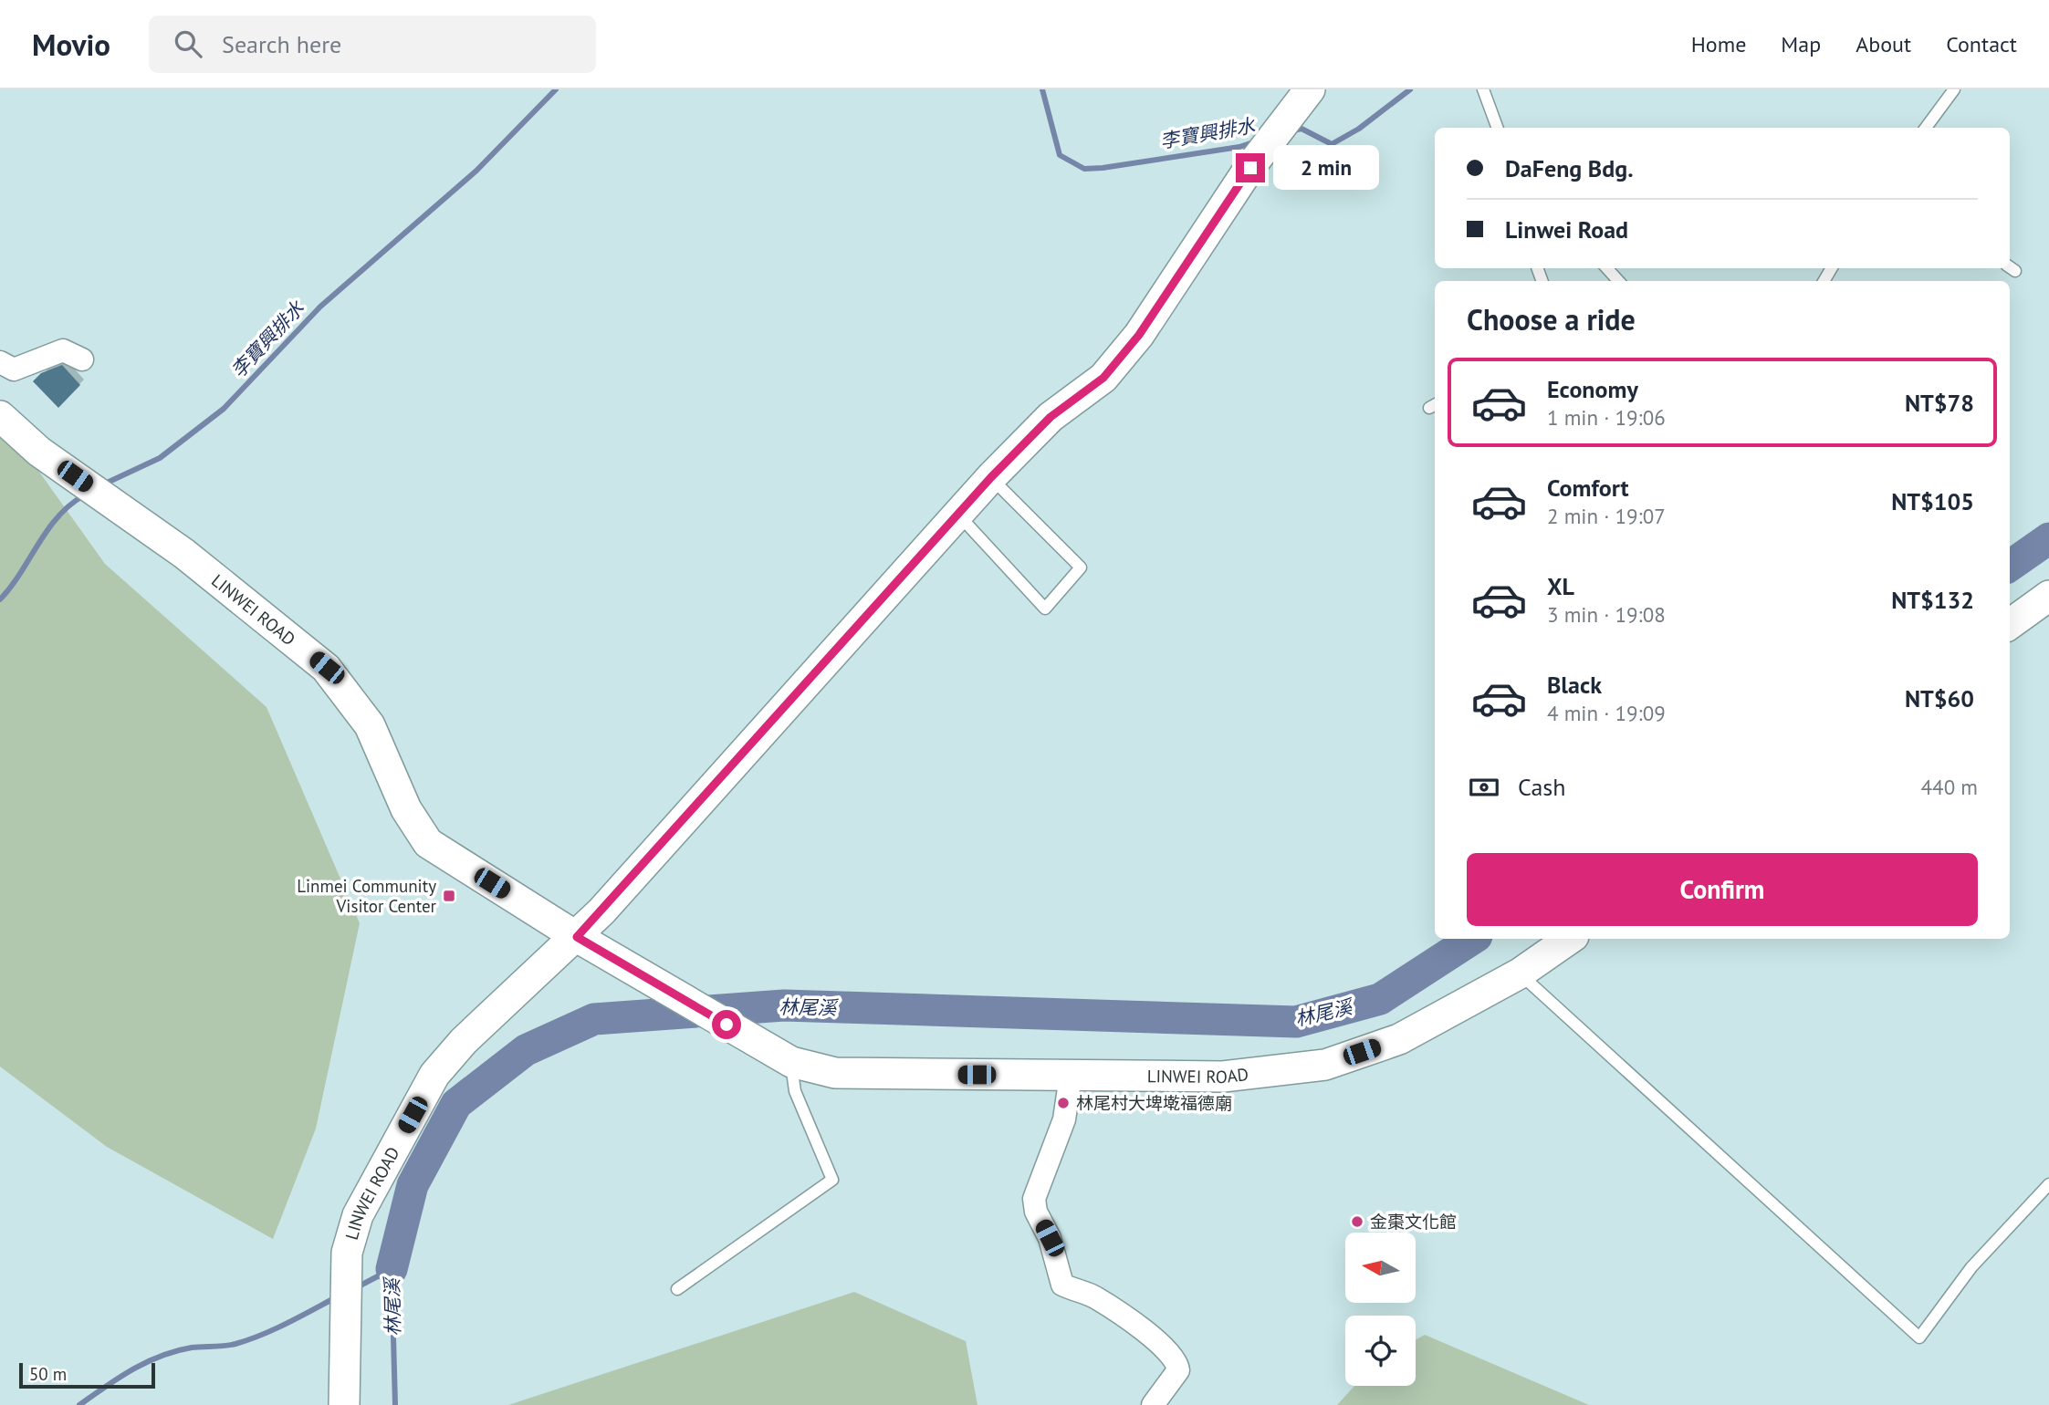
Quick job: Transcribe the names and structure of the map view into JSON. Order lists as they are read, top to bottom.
{
  "streets": {
    "street": ["LINWEI ROAD"]
  },
  "water": ["李寶興排水", "林尾溪"],
  "places": {
    "transit": ["Linmei Community Visitor Center"],
    "other": ["林尾村大埤墘福德廟", "金棗文化館"]
  },
  "scale_bar": "50 m",
  "north": "left",
  "page": {
    "header": "Movio",
    "search": "Search here",
    "nav": [
      "Home",
      "Map",
      "About",
      "Contact"
    ],
    "banner": ["DaFeng Bdg.", "Linwei Road"],
    "bubble": "2 min",
    "heading": "Choose a ride",
    "list": [
      {
        "name": "Economy",
        "note": "1 min · 19:06",
        "value": "NT$78"
      },
      {
        "name": "Comfort",
        "note": "2 min · 19:07",
        "value": "NT$105"
      },
      {
        "name": "XL",
        "note": "3 min · 19:08",
        "value": "NT$132"
      },
      {
        "name": "Black",
        "note": "4 min · 19:09",
        "value": "NT$60"
      }
    ],
    "pay": ["Cash", "440 m"],
    "buttons": "Confirm",
    "scale": "50 m"
  }
}
